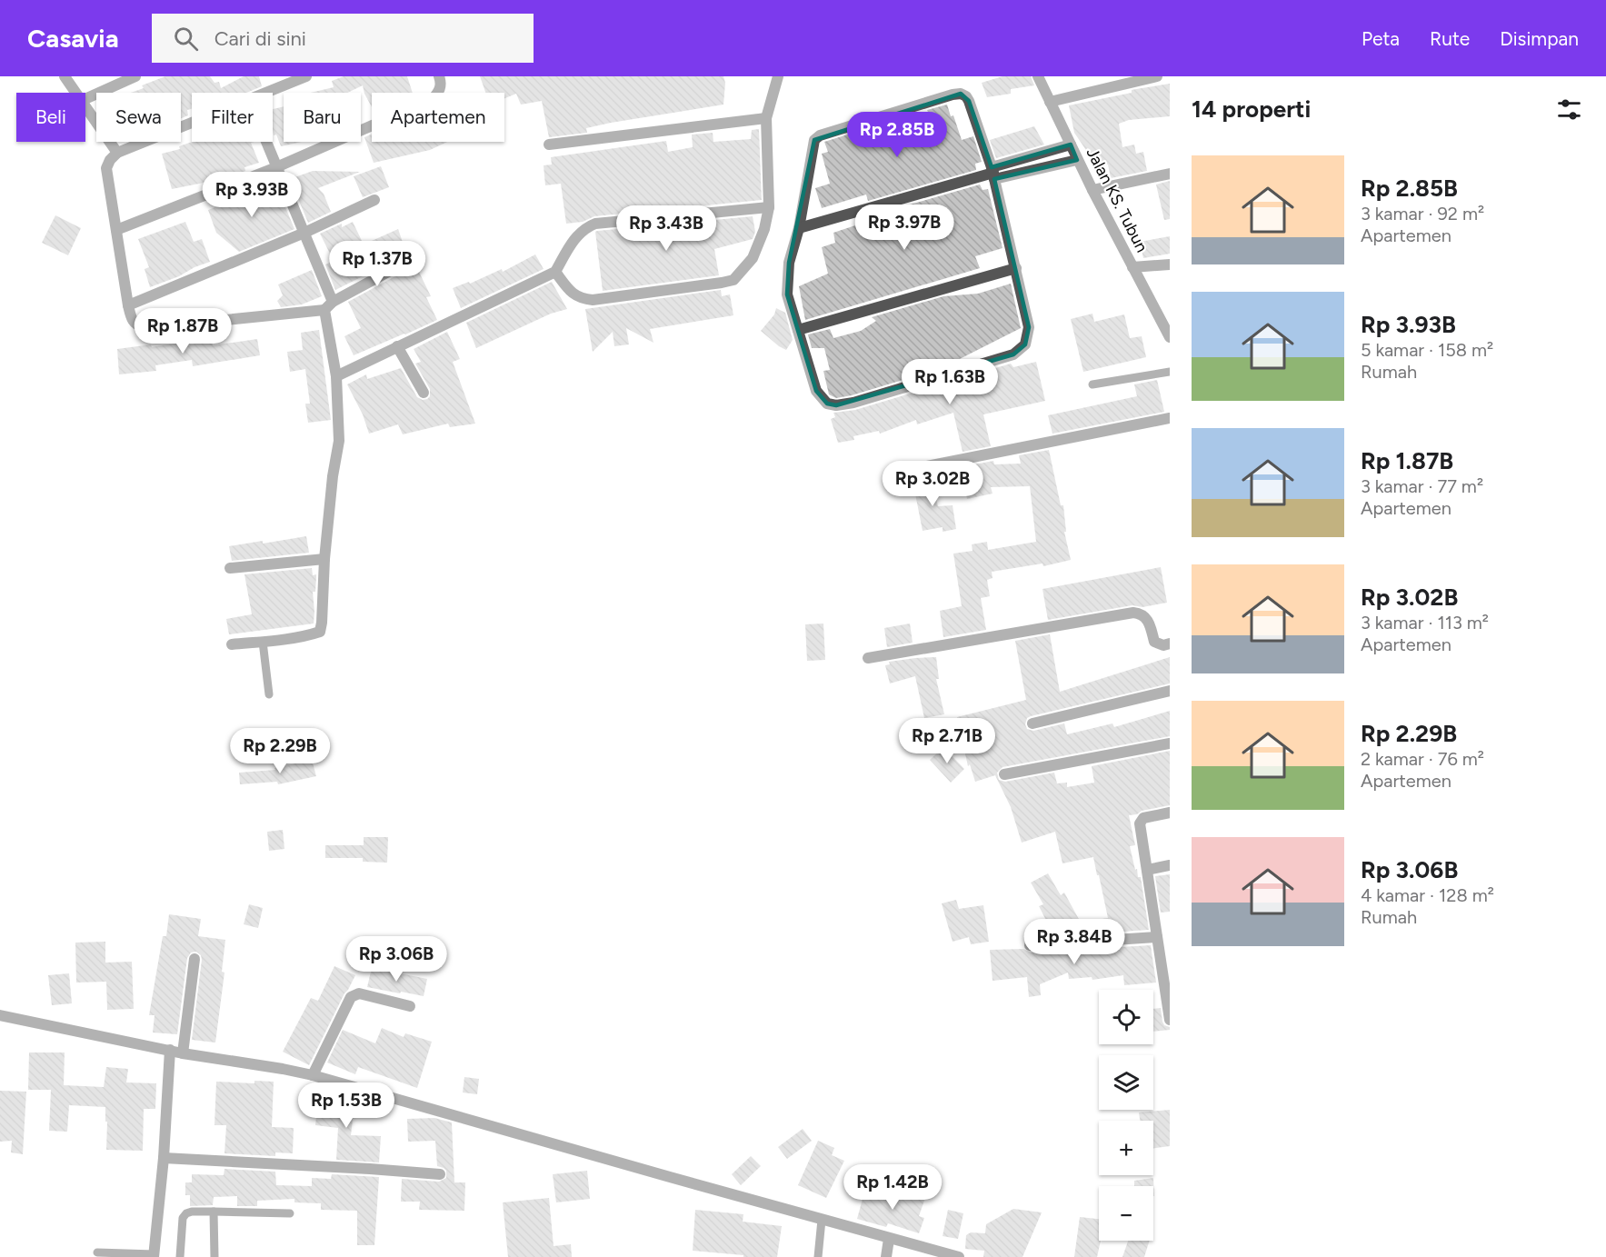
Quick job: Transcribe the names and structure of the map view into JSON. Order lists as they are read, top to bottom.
{
  "streets": {
    "street": ["Jalan KS. Tubun"]
  },
  "page": {
    "header": "Casavia",
    "search": "Cari di sini",
    "nav": ["Peta", "Rute", "Disimpan"],
    "heading": "14 properti",
    "chip": [
      "Beli",
      "Sewa",
      "Filter",
      "Baru",
      "Apartemen"
    ],
    "price": [
      "Rp 2.85B",
      "Rp 3.93B",
      "Rp 3.97B",
      "Rp 3.43B",
      "Rp 1.37B",
      "Rp 1.87B",
      "Rp 1.63B",
      "Rp 3.02B",
      "Rp 2.71B",
      "Rp 2.29B",
      "Rp 3.84B",
      "Rp 3.06B",
      "Rp 1.53B",
      "Rp 1.42B"
    ],
    "list": [
      {
        "name": "Rp 2.85B",
        "note": "3 kamar · 92 m² · Apartemen"
      },
      {
        "name": "Rp 3.93B",
        "note": "5 kamar · 158 m² · Rumah"
      },
      {
        "name": "Rp 1.87B",
        "note": "3 kamar · 77 m² · Apartemen"
      },
      {
        "name": "Rp 3.02B",
        "note": "3 kamar · 113 m² · Apartemen"
      },
      {
        "name": "Rp 2.29B",
        "note": "2 kamar · 76 m² · Apartemen"
      },
      {
        "name": "Rp 3.06B",
        "note": "4 kamar · 128 m² · Rumah"
      }
    ],
    "map_buttons": ["+", "−"]
  }
}
